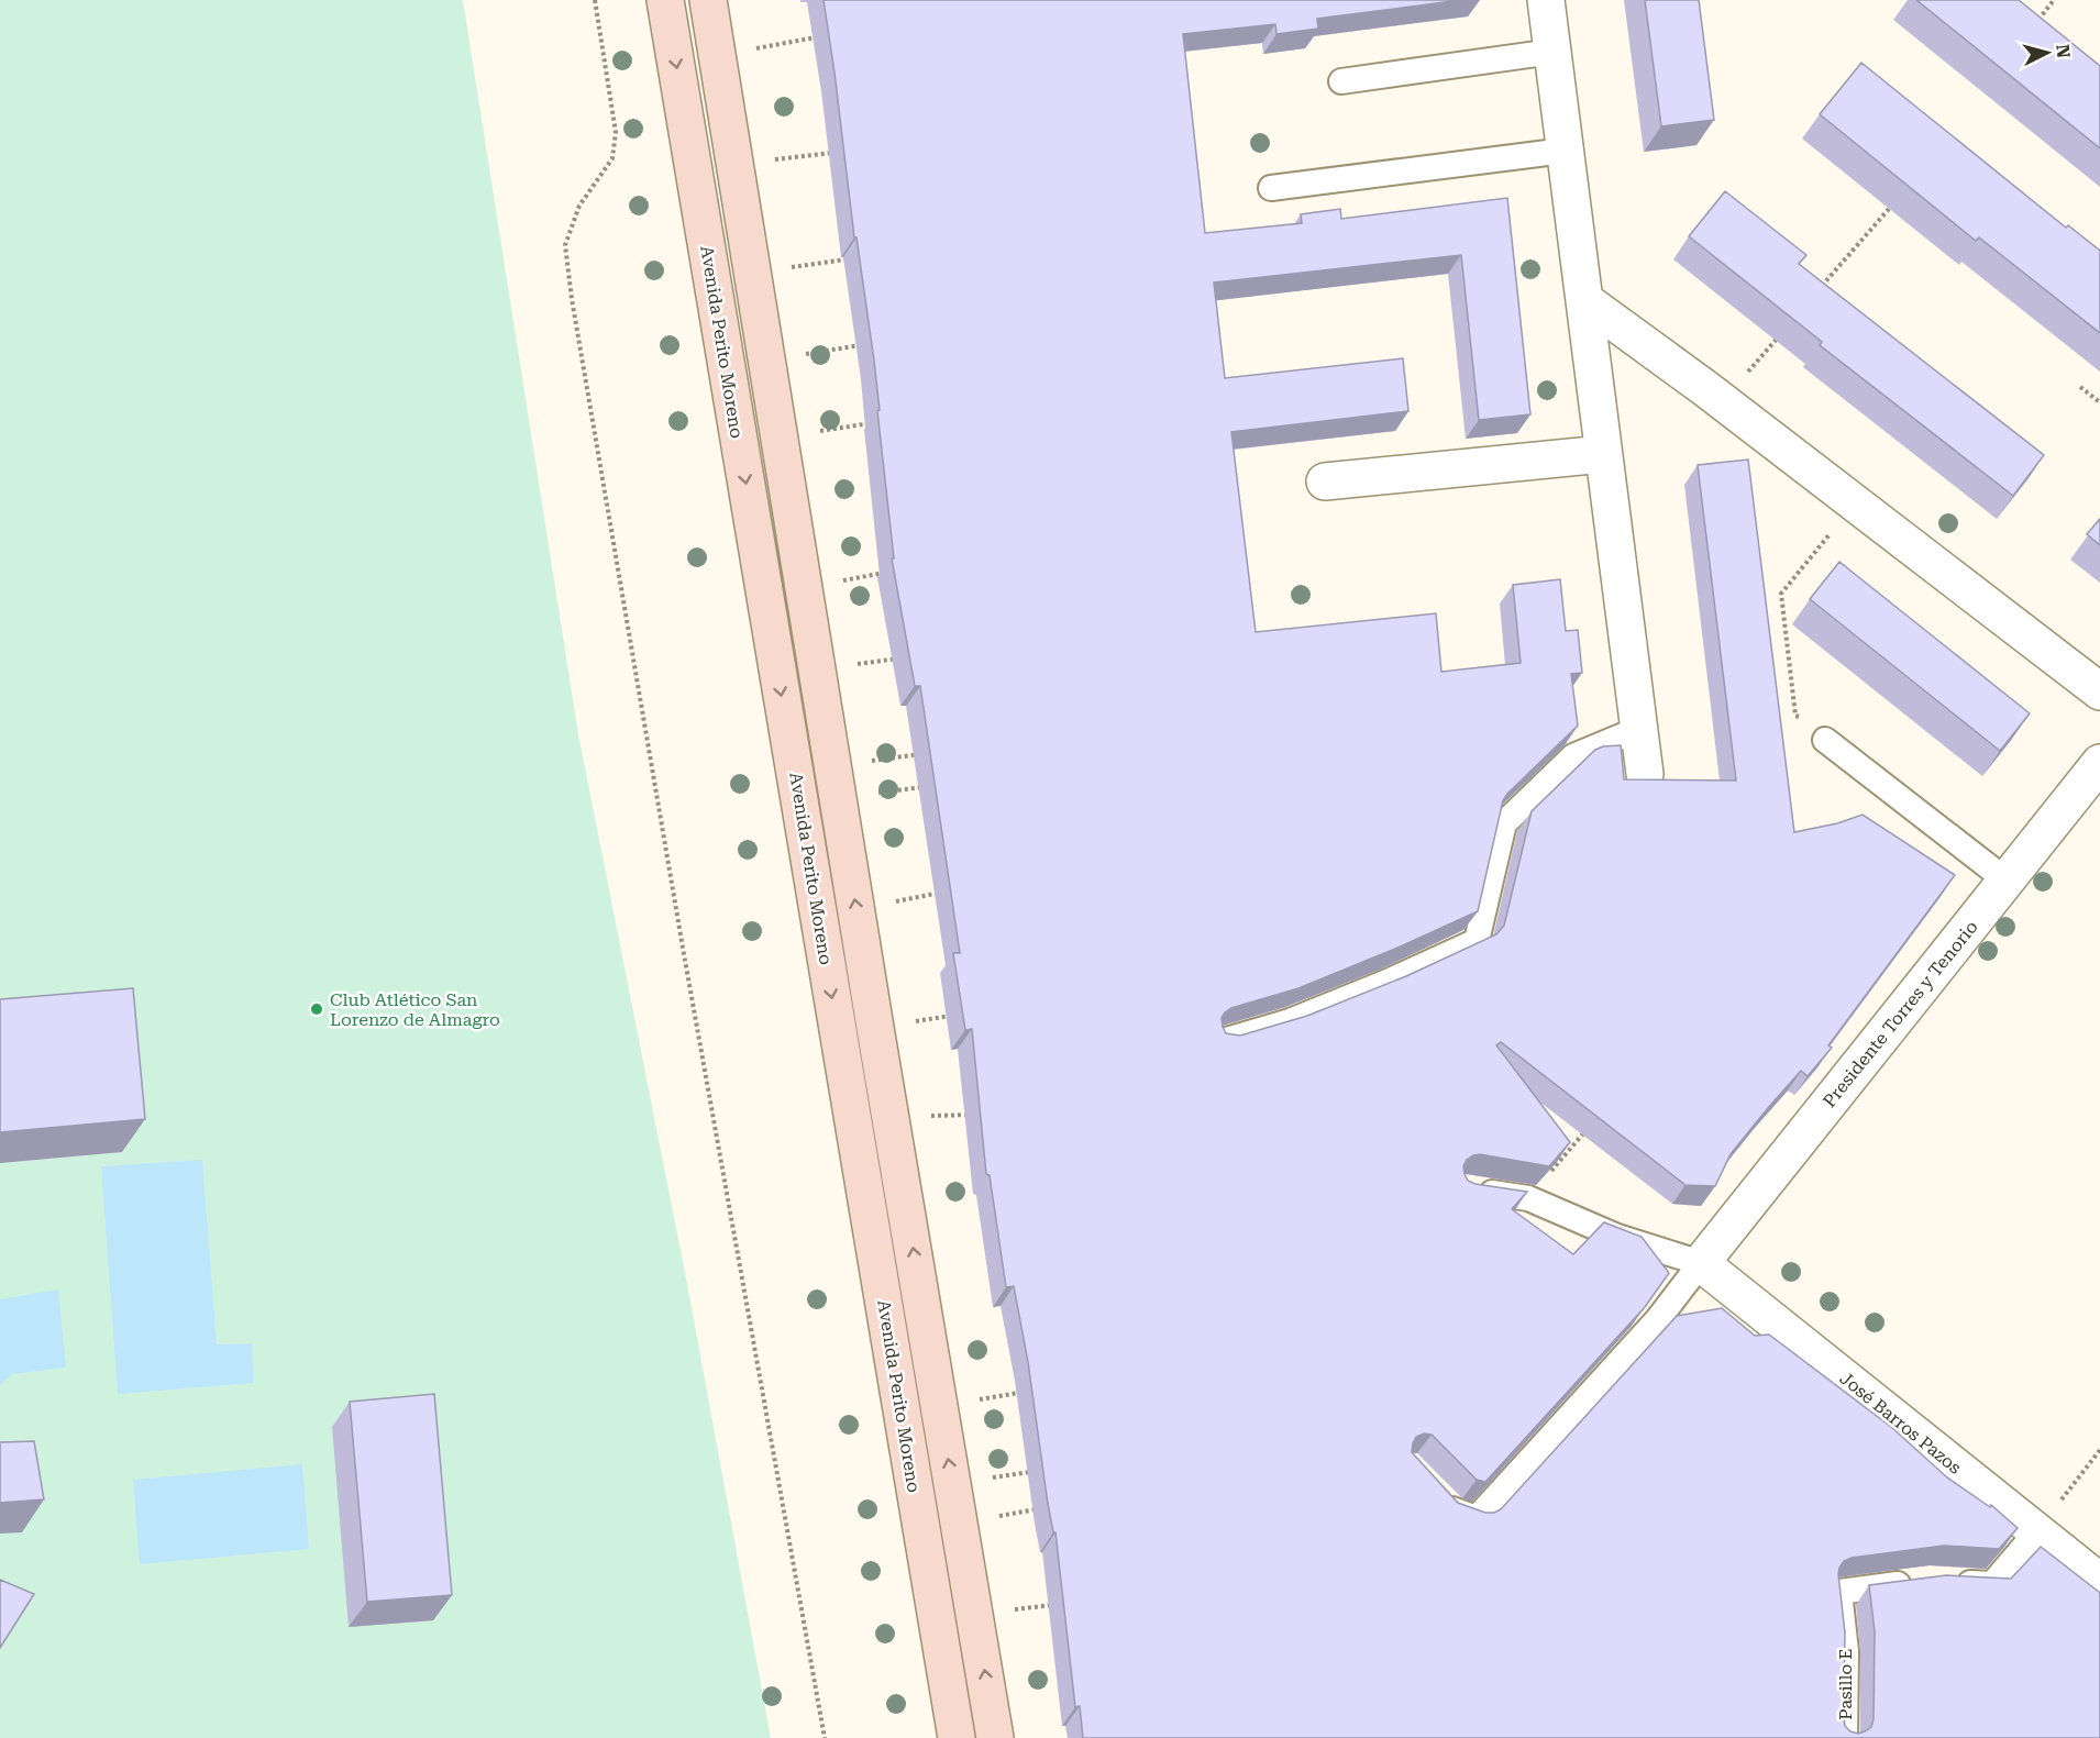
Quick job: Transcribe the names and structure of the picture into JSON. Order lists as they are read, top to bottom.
{
  "streets": {
    "main road": ["Avenida Perito Moreno"],
    "street": ["Presidente Torres y Tenorio", "José Barros Pazos"],
    "lane": ["Pasillo E"]
  },
  "crossings": [
    ["Presidente Torres y Tenorio", "José Barros Pazos"],
    ["José Barros Pazos", "Pasillo E"]
  ],
  "places": ["Club Atlético San Lorenzo de Almagro"],
  "north": "right"
}
